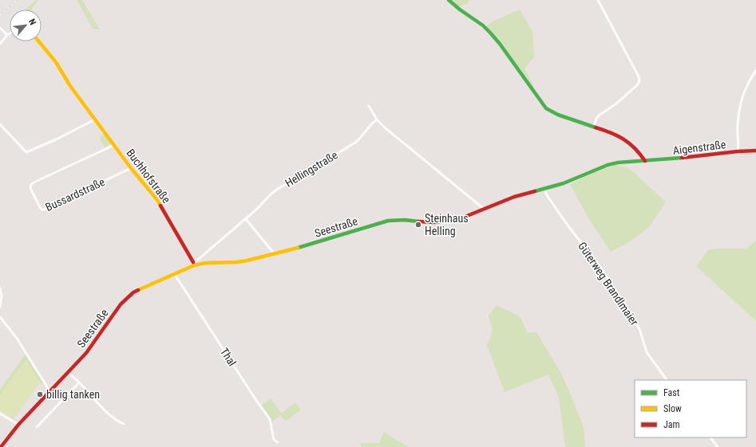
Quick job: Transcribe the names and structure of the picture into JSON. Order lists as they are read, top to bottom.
{
  "streets": {
    "street": [
      "Aigenstraße",
      "Hellingstraße",
      "Buchhofstraße",
      "Bussardstraße",
      "Seestraße",
      "Güterweg Brandlmaier",
      "Thal"
    ]
  },
  "crossings": [
    ["Aigenstraße", "Seestraße"],
    ["Hellingstraße", "Buchhofstraße"],
    ["Hellingstraße", "Seestraße"],
    ["Buchhofstraße", "Bussardstraße"],
    ["Buchhofstraße", "Seestraße"],
    ["Seestraße", "Güterweg Brandlmaier"],
    ["Seestraße", "Thal"]
  ],
  "places": ["Steinhaus Helling", "billig tanken"],
  "legend": ["Fast", "Slow", "Jam"],
  "north": "top right"
}
